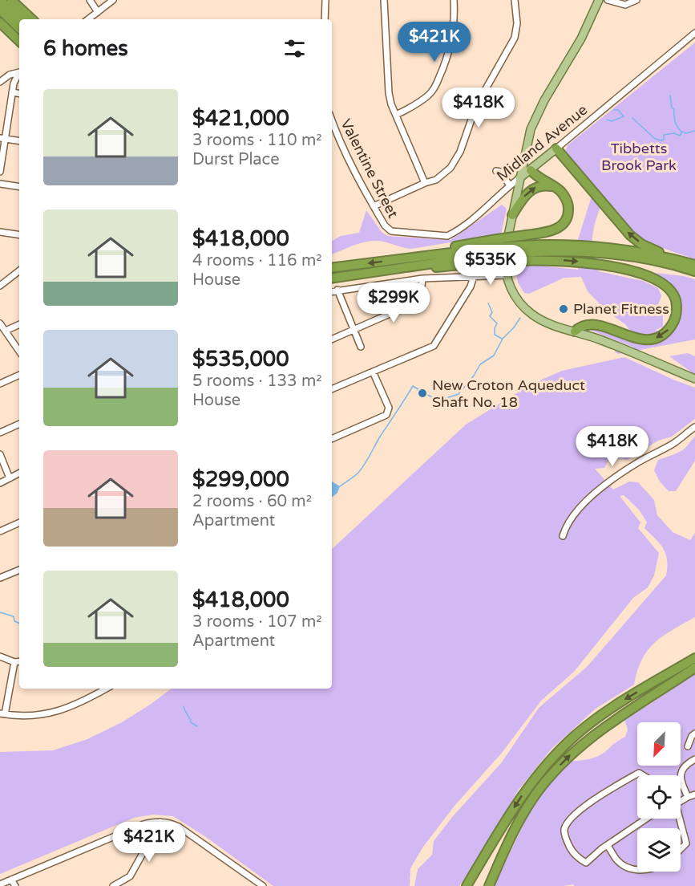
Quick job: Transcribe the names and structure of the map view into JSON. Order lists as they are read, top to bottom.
{
  "streets": {
    "main road": ["Midland Avenue"],
    "street": ["Valentine Street"]
  },
  "crossings": [
    ["Midland Avenue", "Valentine Street"]
  ],
  "parks": ["Tibbetts Brook Park"],
  "places": ["Planet Fitness", "New Croton Aqueduct Shaft No. 18"],
  "north": "bottom left",
  "page": {
    "heading": "6 homes",
    "price": [
      "$421K",
      "$418K",
      "$535K",
      "$299K",
      "$418K",
      "$421K"
    ],
    "list": [
      {
        "name": "$421,000",
        "note": "3 rooms · 110 m² · Durst Place"
      },
      {
        "name": "$418,000",
        "note": "4 rooms · 116 m² · House"
      },
      {
        "name": "$535,000",
        "note": "5 rooms · 133 m² · House"
      },
      {
        "name": "$299,000",
        "note": "2 rooms · 60 m² · Apartment"
      },
      {
        "name": "$418,000",
        "note": "3 rooms · 107 m² · Apartment"
      }
    ]
  }
}
